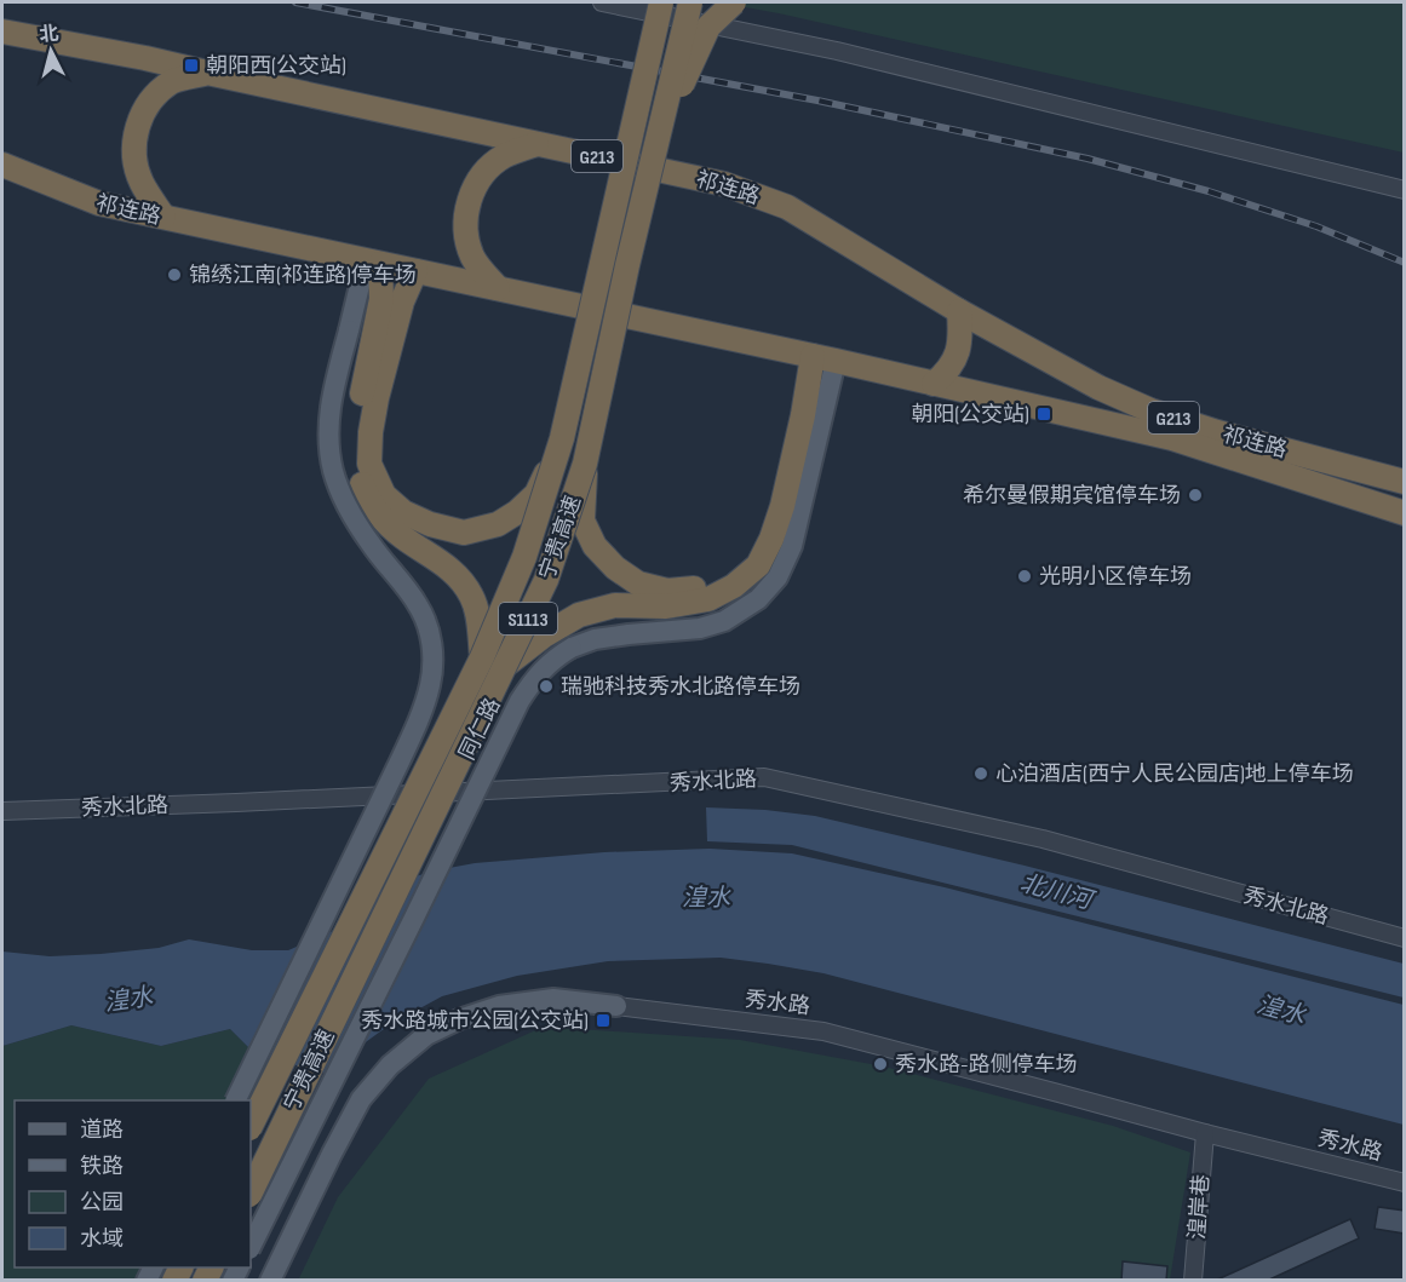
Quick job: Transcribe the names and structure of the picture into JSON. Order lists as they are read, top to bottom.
{
  "streets": {
    "highway": [
      "G213",
      "祁连路",
      "宁贵高速",
      "S1113"
    ],
    "main road": ["同仁路", "秀水路"],
    "street": ["秀水北路", "湟岸巷"]
  },
  "crossings": [
    ["祁连路", "同仁路"],
    ["秀水路", "湟岸巷"]
  ],
  "water": ["北川河", "湟水"],
  "places": {
    "transit": ["朝阳西(公交站)", "朝阳(公交站)", "秀水路城市公园(公交站)"],
    "other": [
      "锦绣江南(祁连路)停车场",
      "希尔曼假期宾馆停车场",
      "光明小区停车场",
      "瑞驰科技秀水北路停车场",
      "心泊酒店(西宁人民公园店)地上停车场",
      "秀水路-路侧停车场"
    ]
  },
  "legend": [
    "道路",
    "铁路",
    "公园",
    "水域"
  ],
  "north": "top"
}
